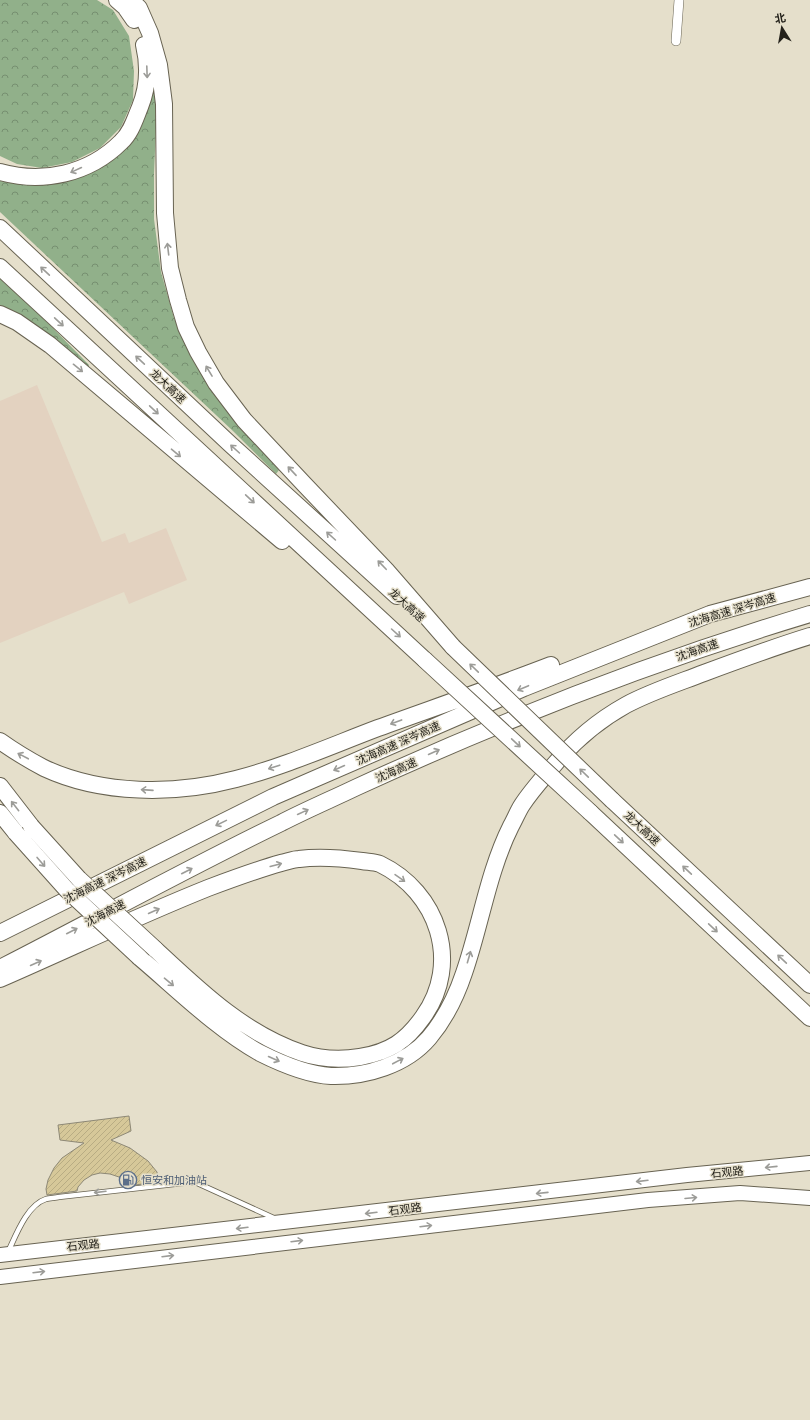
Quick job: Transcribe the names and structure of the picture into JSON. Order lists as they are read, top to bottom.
{
  "streets": {
    "highway": ["龙大高速", "沈海高速 深岑高速", "沈海高速"],
    "main road": ["石观路"]
  },
  "places": {
    "fuel station": ["恒安和加油站"]
  },
  "north": "top"
}
